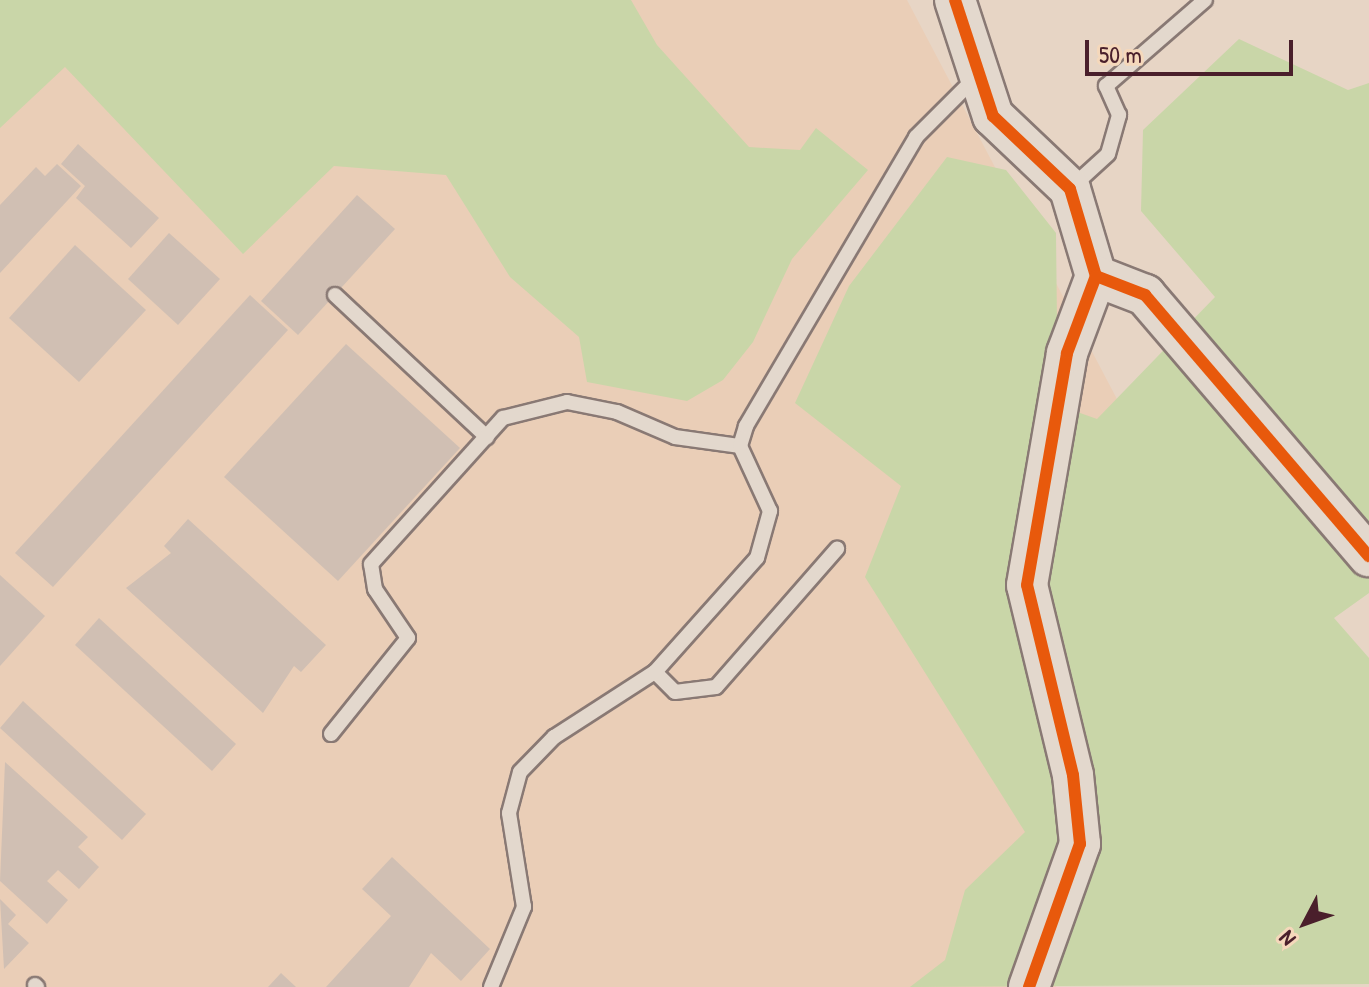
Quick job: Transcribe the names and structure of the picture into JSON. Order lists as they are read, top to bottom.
{
  "scale_bar": "50 m",
  "north": "bottom left"
}
